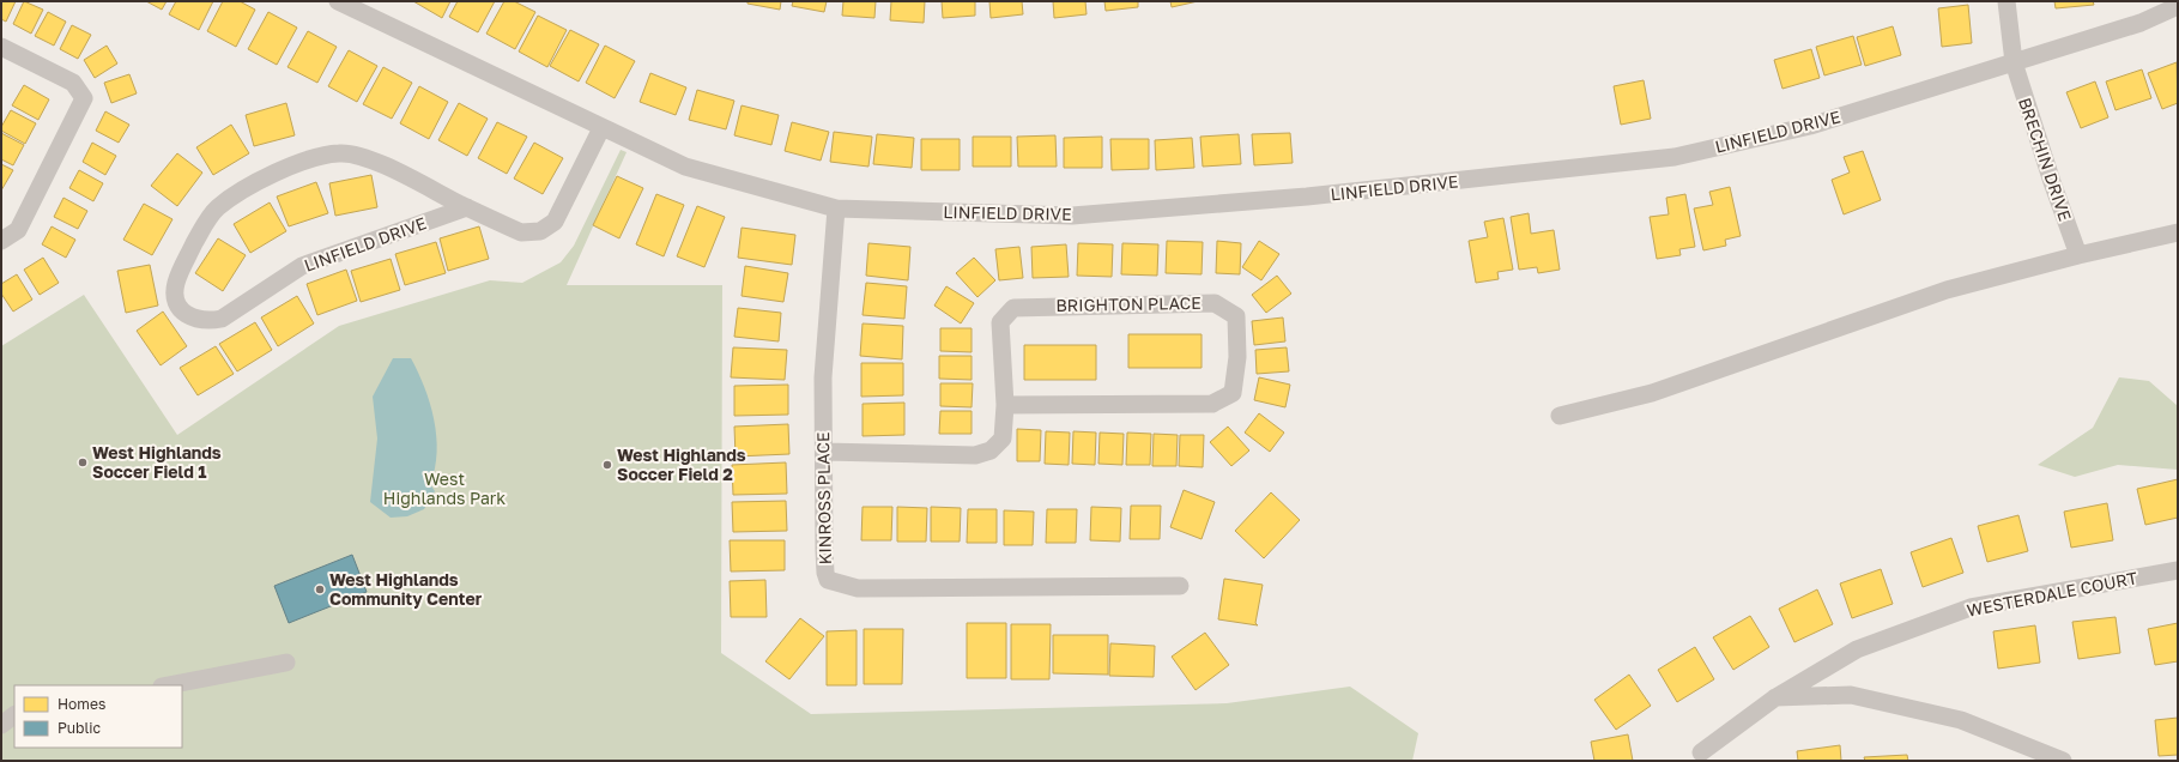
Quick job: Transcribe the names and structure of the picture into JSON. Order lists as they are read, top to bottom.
{
  "streets": {
    "street": [
      "LINFIELD DRIVE",
      "BRECHIN DRIVE",
      "BRIGHTON PLACE",
      "KINROSS PLACE",
      "WESTERDALE COURT"
    ]
  },
  "crossings": [
    ["LINFIELD DRIVE", "BRECHIN DRIVE"],
    ["LINFIELD DRIVE", "KINROSS PLACE"],
    ["BRIGHTON PLACE", "KINROSS PLACE"]
  ],
  "parks": ["West Highlands Park"],
  "places": ["West Highlands Soccer Field 1", "West Highlands Soccer Field 2", "West Highlands Community Center"],
  "legend": ["Homes", "Public"]
}
